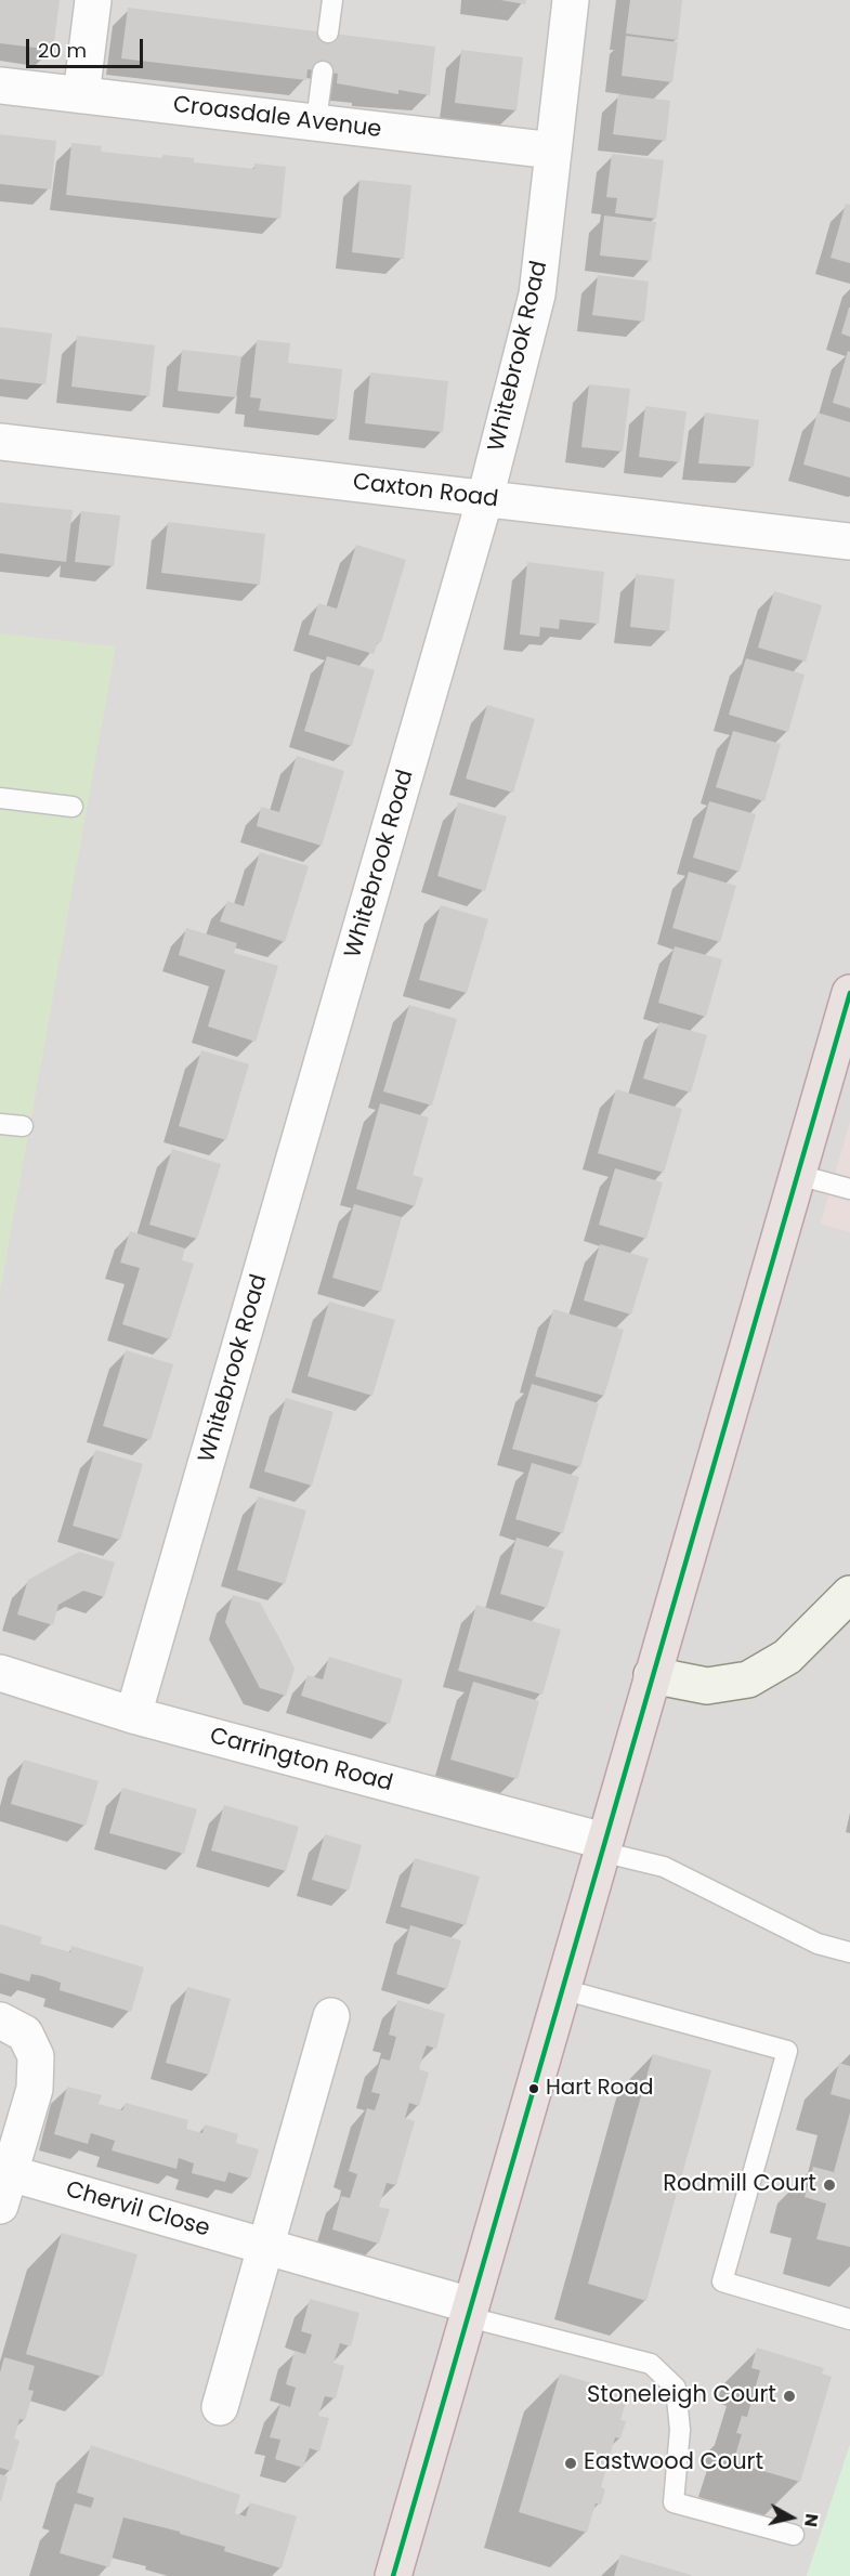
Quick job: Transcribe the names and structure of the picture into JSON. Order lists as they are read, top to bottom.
{
  "streets": {
    "street": [
      "Croasdale Avenue",
      "Whitebrook Road",
      "Caxton Road",
      "Carrington Road",
      "Chervil Close"
    ]
  },
  "crossings": [
    ["Croasdale Avenue", "Whitebrook Road"],
    ["Whitebrook Road", "Caxton Road"],
    ["Whitebrook Road", "Carrington Road"]
  ],
  "places": [
    "Hart Road",
    "Rodmill Court",
    "Stoneleigh Court",
    "Eastwood Court"
  ],
  "scale_bar": "20 m",
  "north": "right"
}
